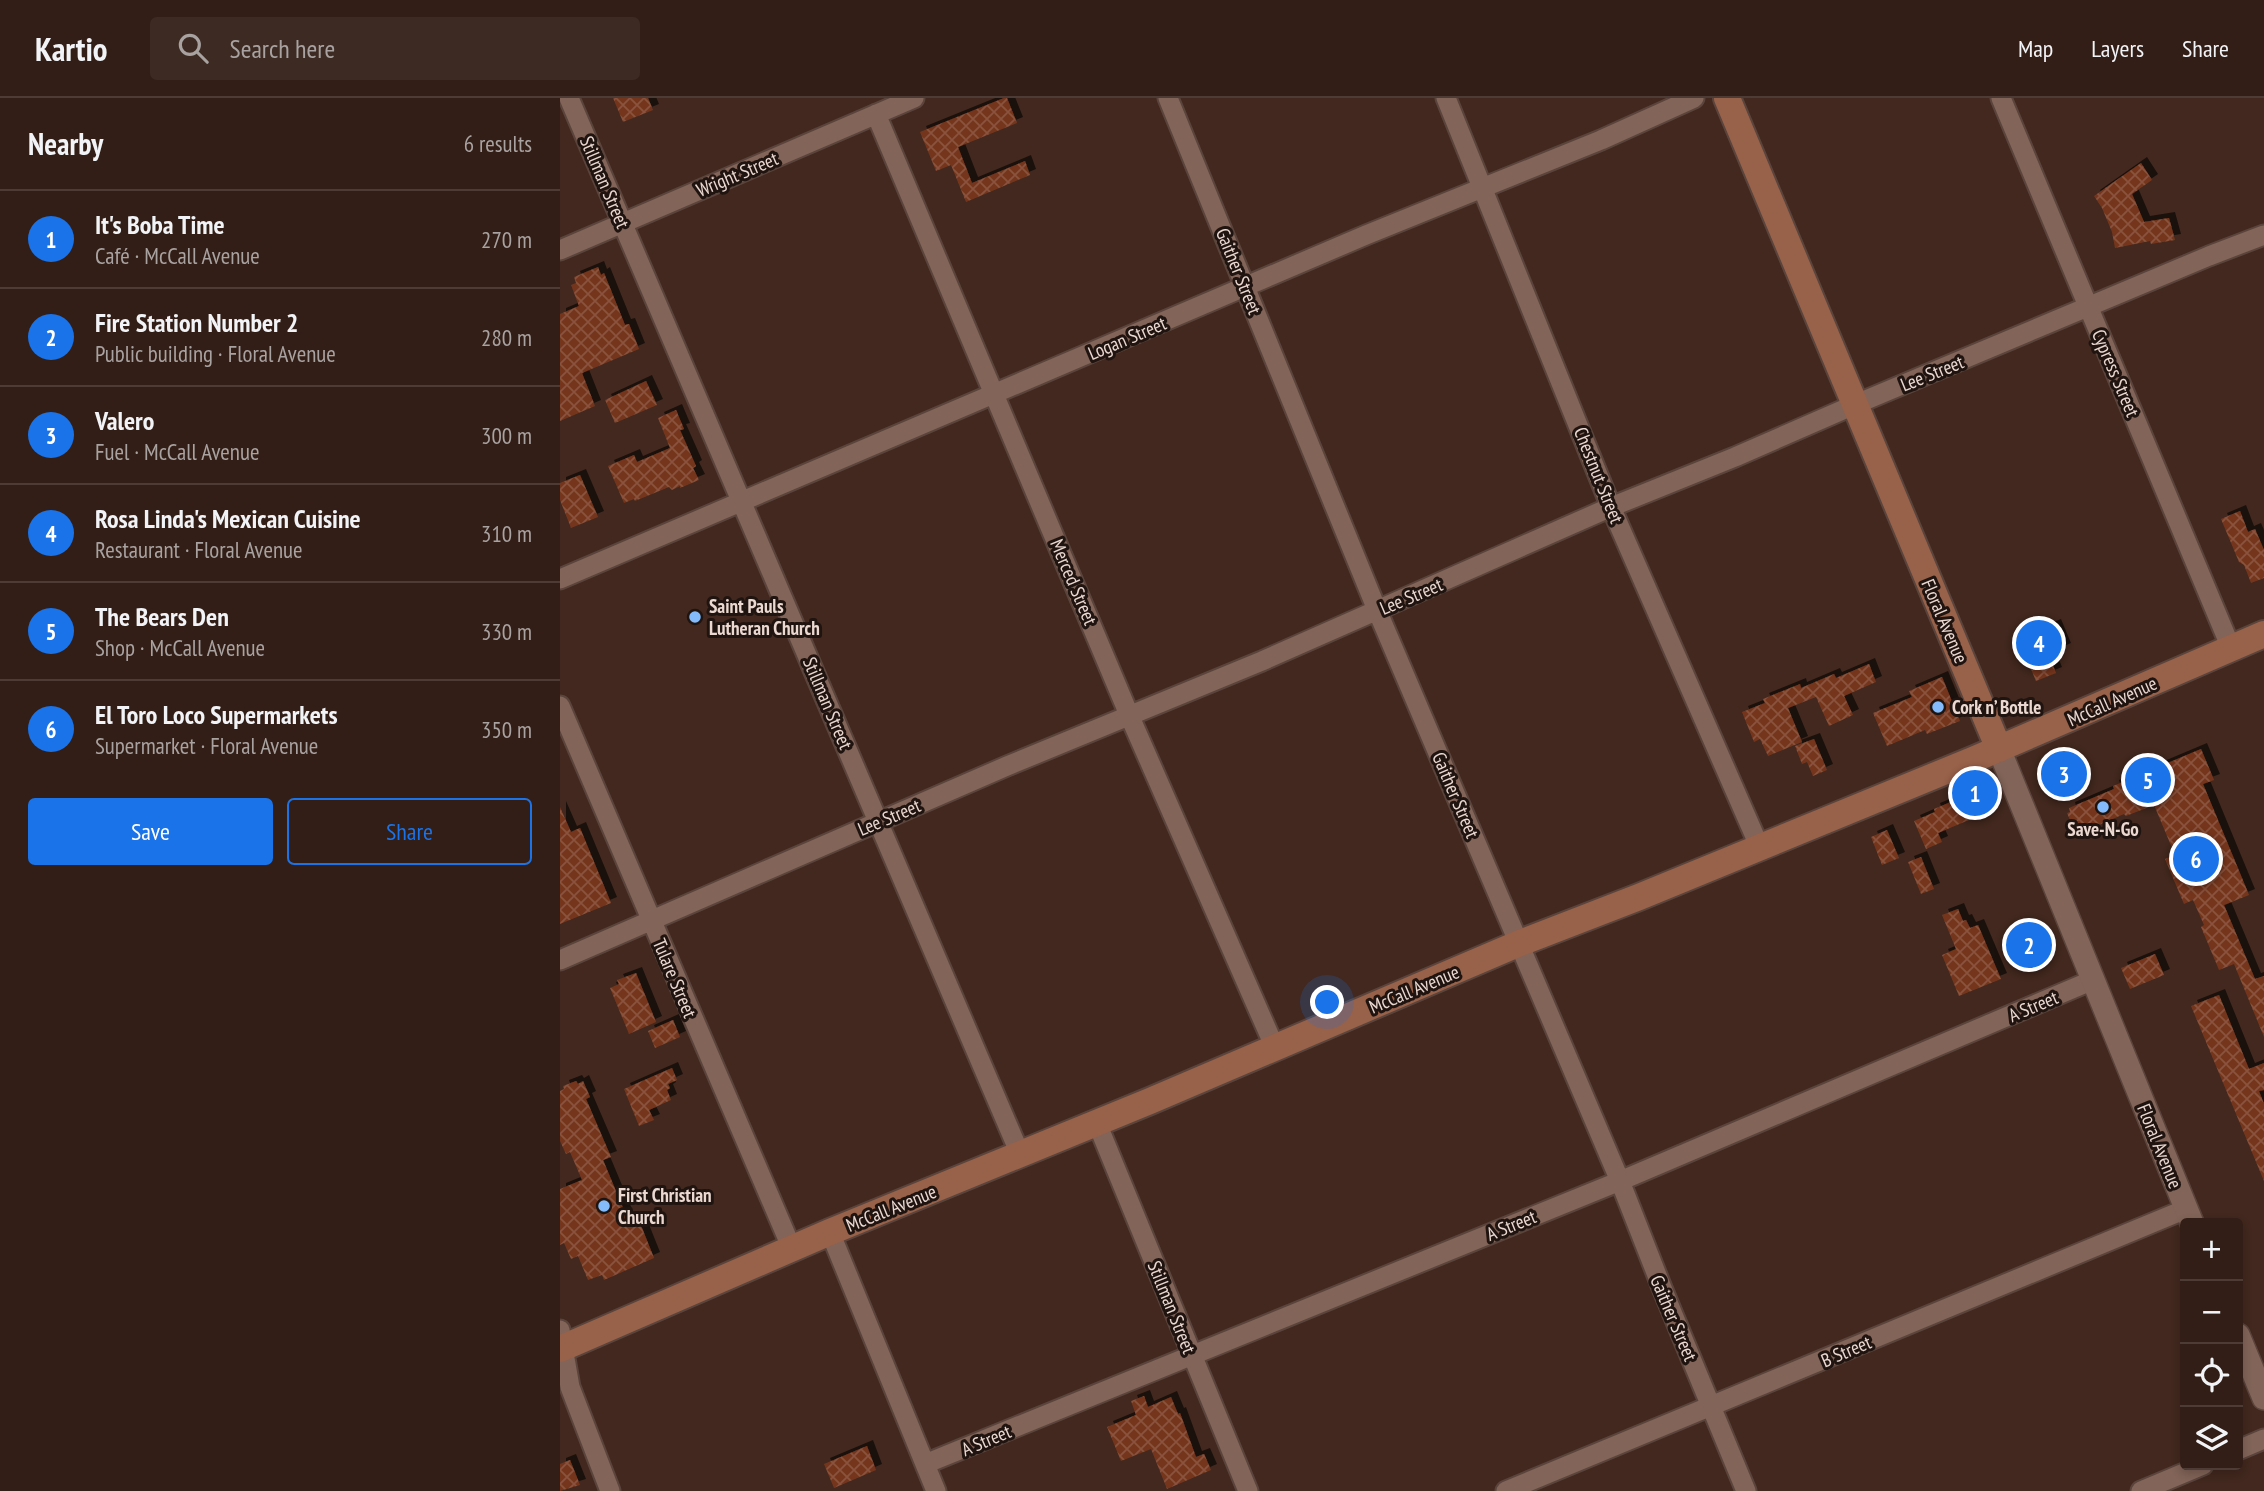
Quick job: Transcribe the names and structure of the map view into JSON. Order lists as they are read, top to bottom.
{
  "streets": {
    "main road": ["Floral Avenue", "McCall Avenue"],
    "street": [
      "Wright Street",
      "Stillman Street",
      "Gaither Street",
      "Logan Street",
      "Lee Street",
      "Cypress Street",
      "Chestnut Street",
      "Merced Street",
      "Tulare Street",
      "A Street",
      "B Street"
    ]
  },
  "crossings": [
    ["Wright Street", "Stillman Street"],
    ["Wright Street", "Merced Street"],
    ["Stillman Street", "Logan Street"],
    ["Stillman Street", "Lee Street"],
    ["Stillman Street", "McCall Avenue"],
    ["Stillman Street", "A Street"],
    ["Gaither Street", "Logan Street"],
    ["Gaither Street", "Lee Street"],
    ["Gaither Street", "McCall Avenue"],
    ["Gaither Street", "A Street"],
    ["Gaither Street", "B Street"],
    ["Logan Street", "Chestnut Street"],
    ["Logan Street", "Merced Street"],
    ["Lee Street", "Cypress Street"],
    ["Lee Street", "Chestnut Street"],
    ["Lee Street", "Merced Street"],
    ["Lee Street", "Floral Avenue"],
    ["Lee Street", "Tulare Street"],
    ["Cypress Street", "McCall Avenue"],
    ["Chestnut Street", "McCall Avenue"],
    ["Merced Street", "McCall Avenue"],
    ["Floral Avenue", "McCall Avenue"],
    ["Floral Avenue", "A Street"],
    ["Floral Avenue", "B Street"],
    ["McCall Avenue", "Tulare Street"]
  ],
  "places": [
    "Saint Pauls Lutheran Church",
    "Cork n’ Bottle",
    "Save-N-Go",
    "First Christian Church"
  ],
  "page": {
    "header": "Kartio",
    "search": "Search here",
    "nav": ["Map", "Layers", "Share"],
    "heading": ["Nearby", "6 results"],
    "list": [
      {
        "mark": "1",
        "name": "It's Boba Time",
        "note": "Café · McCall Avenue",
        "value": "270 m"
      },
      {
        "mark": "2",
        "name": "Fire Station Number 2",
        "note": "Public building · Floral Avenue",
        "value": "280 m"
      },
      {
        "mark": "3",
        "name": "Valero",
        "note": "Fuel · McCall Avenue",
        "value": "300 m"
      },
      {
        "mark": "4",
        "name": "Rosa Linda's Mexican Cuisine",
        "note": "Restaurant · Floral Avenue",
        "value": "310 m"
      },
      {
        "mark": "5",
        "name": "The Bears Den",
        "note": "Shop · McCall Avenue",
        "value": "330 m"
      },
      {
        "mark": "6",
        "name": "El Toro Loco Supermarkets",
        "note": "Supermarket · Floral Avenue",
        "value": "350 m"
      }
    ],
    "pins": [
      "4",
      "3",
      "5",
      "1",
      "6",
      "2"
    ],
    "buttons": ["Save", "Share"],
    "map_buttons": ["+", "−"]
  }
}
